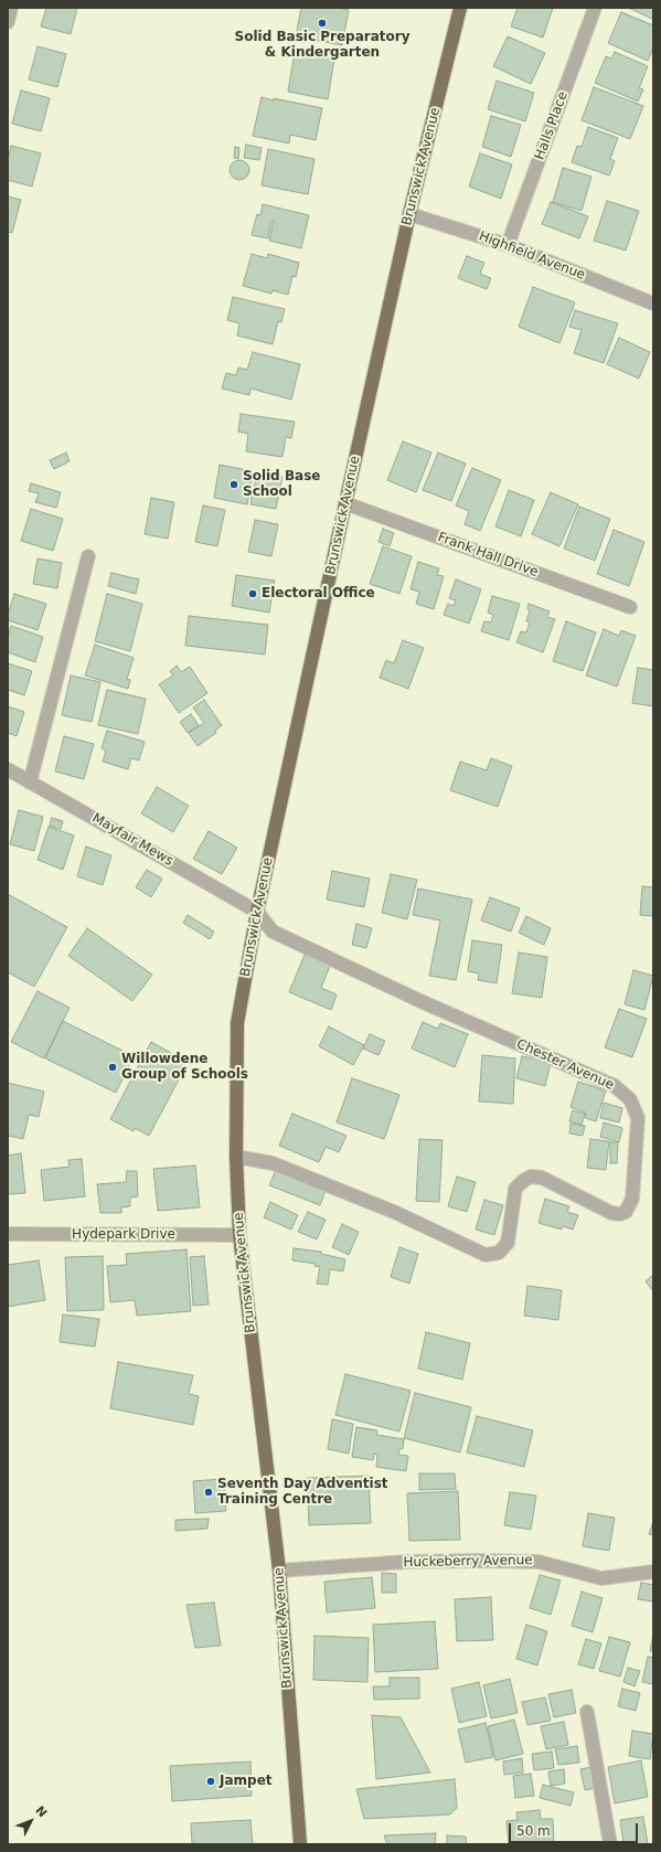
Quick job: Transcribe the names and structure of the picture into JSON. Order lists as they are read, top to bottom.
{
  "streets": {
    "main road": ["Brunswick Avenue"],
    "street": [
      "Halls Place",
      "Highfield Avenue",
      "Frank Hall Drive",
      "Mayfair Mews",
      "Chester Avenue",
      "Hydepark Drive",
      "Huckeberry Avenue"
    ]
  },
  "crossings": [
    ["Halls Place", "Highfield Avenue"],
    ["Brunswick Avenue", "Highfield Avenue"],
    ["Brunswick Avenue", "Frank Hall Drive"],
    ["Brunswick Avenue", "Mayfair Mews"],
    ["Brunswick Avenue", "Chester Avenue"],
    ["Brunswick Avenue", "Hydepark Drive"],
    ["Brunswick Avenue", "Huckeberry Avenue"],
    ["Mayfair Mews", "Chester Avenue"]
  ],
  "places": [
    "Solid Basic Preparatory & Kindergarten",
    "Solid Base School",
    "Electoral Office",
    "Willowdene Group of Schools",
    "Seventh Day Adventist Training Centre",
    "Jampet"
  ],
  "scale_bar": "50 m",
  "north": "top right"
}
